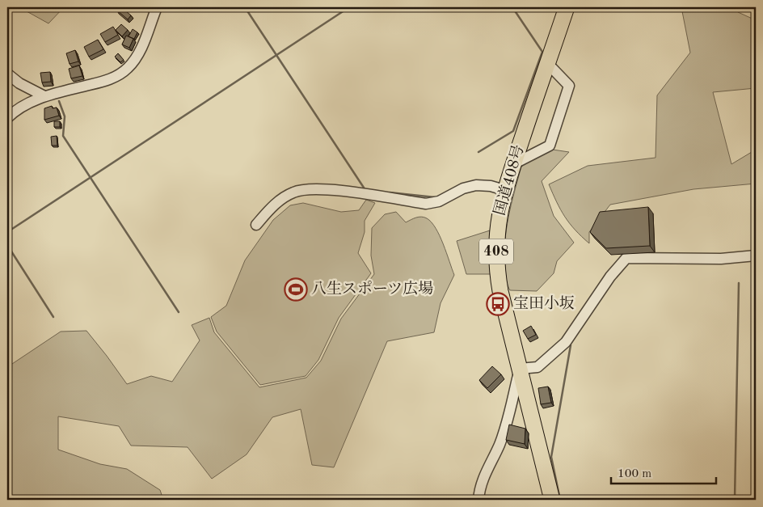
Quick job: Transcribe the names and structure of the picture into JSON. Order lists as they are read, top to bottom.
{
  "streets": {
    "highway": ["国道408号", "408"]
  },
  "places": {
    "sports": ["八生スポーツ広場"],
    "bus stop": ["宝田小坂"]
  },
  "scale_bar": "100 m"
}
